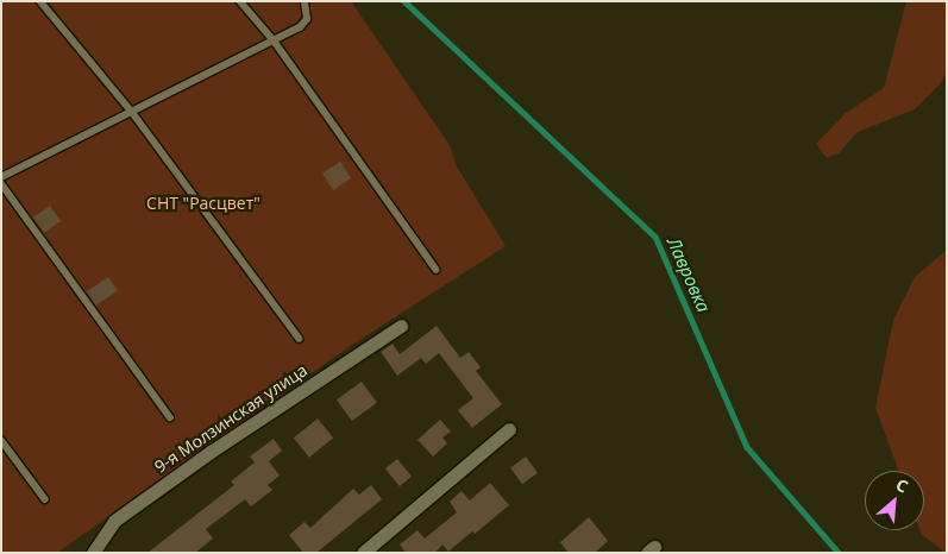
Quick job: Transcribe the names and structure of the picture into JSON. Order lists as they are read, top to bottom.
{
  "streets": {
    "street": ["9-я Молзинская улица"]
  },
  "water": ["Лавровка"],
  "parks": ["СНТ \"Расцвет\""],
  "north": "top right"
}
